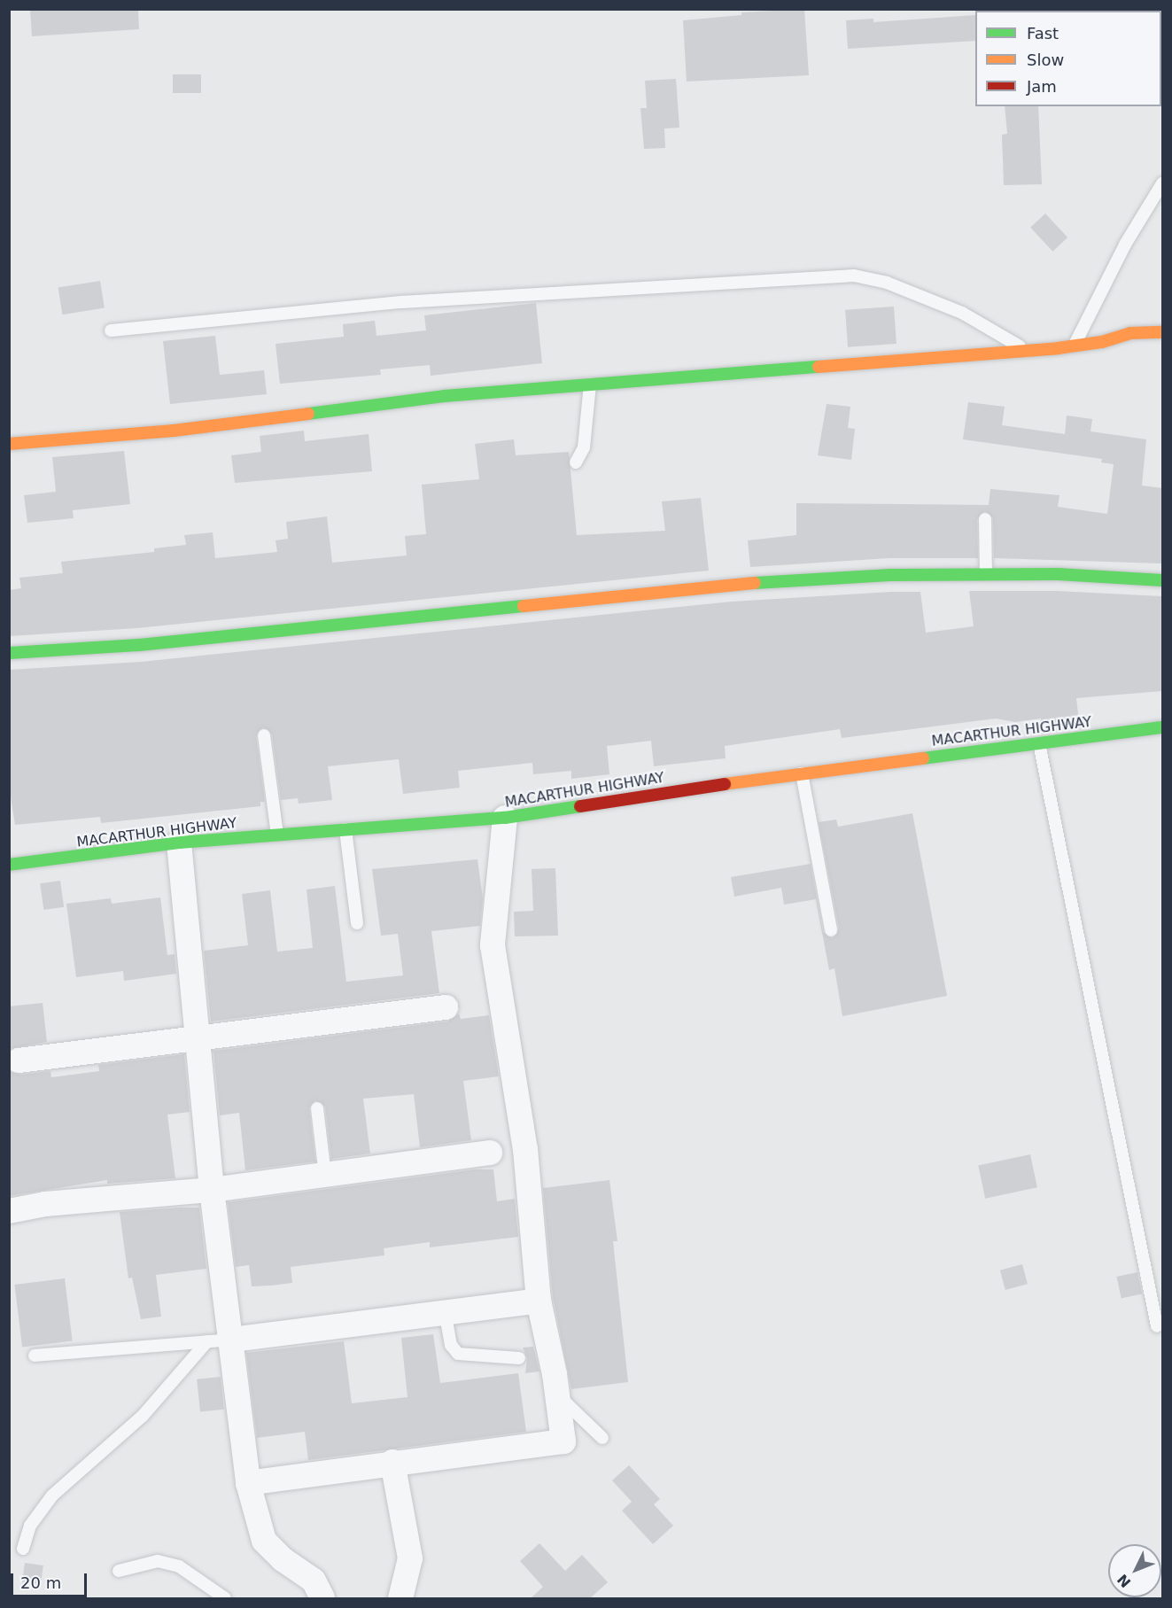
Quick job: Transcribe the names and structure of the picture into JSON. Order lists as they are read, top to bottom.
{
  "streets": {
    "main road": ["MACARTHUR HIGHWAY"]
  },
  "legend": ["Fast", "Slow", "Jam"],
  "scale_bar": "20 m",
  "north": "bottom left"
}
